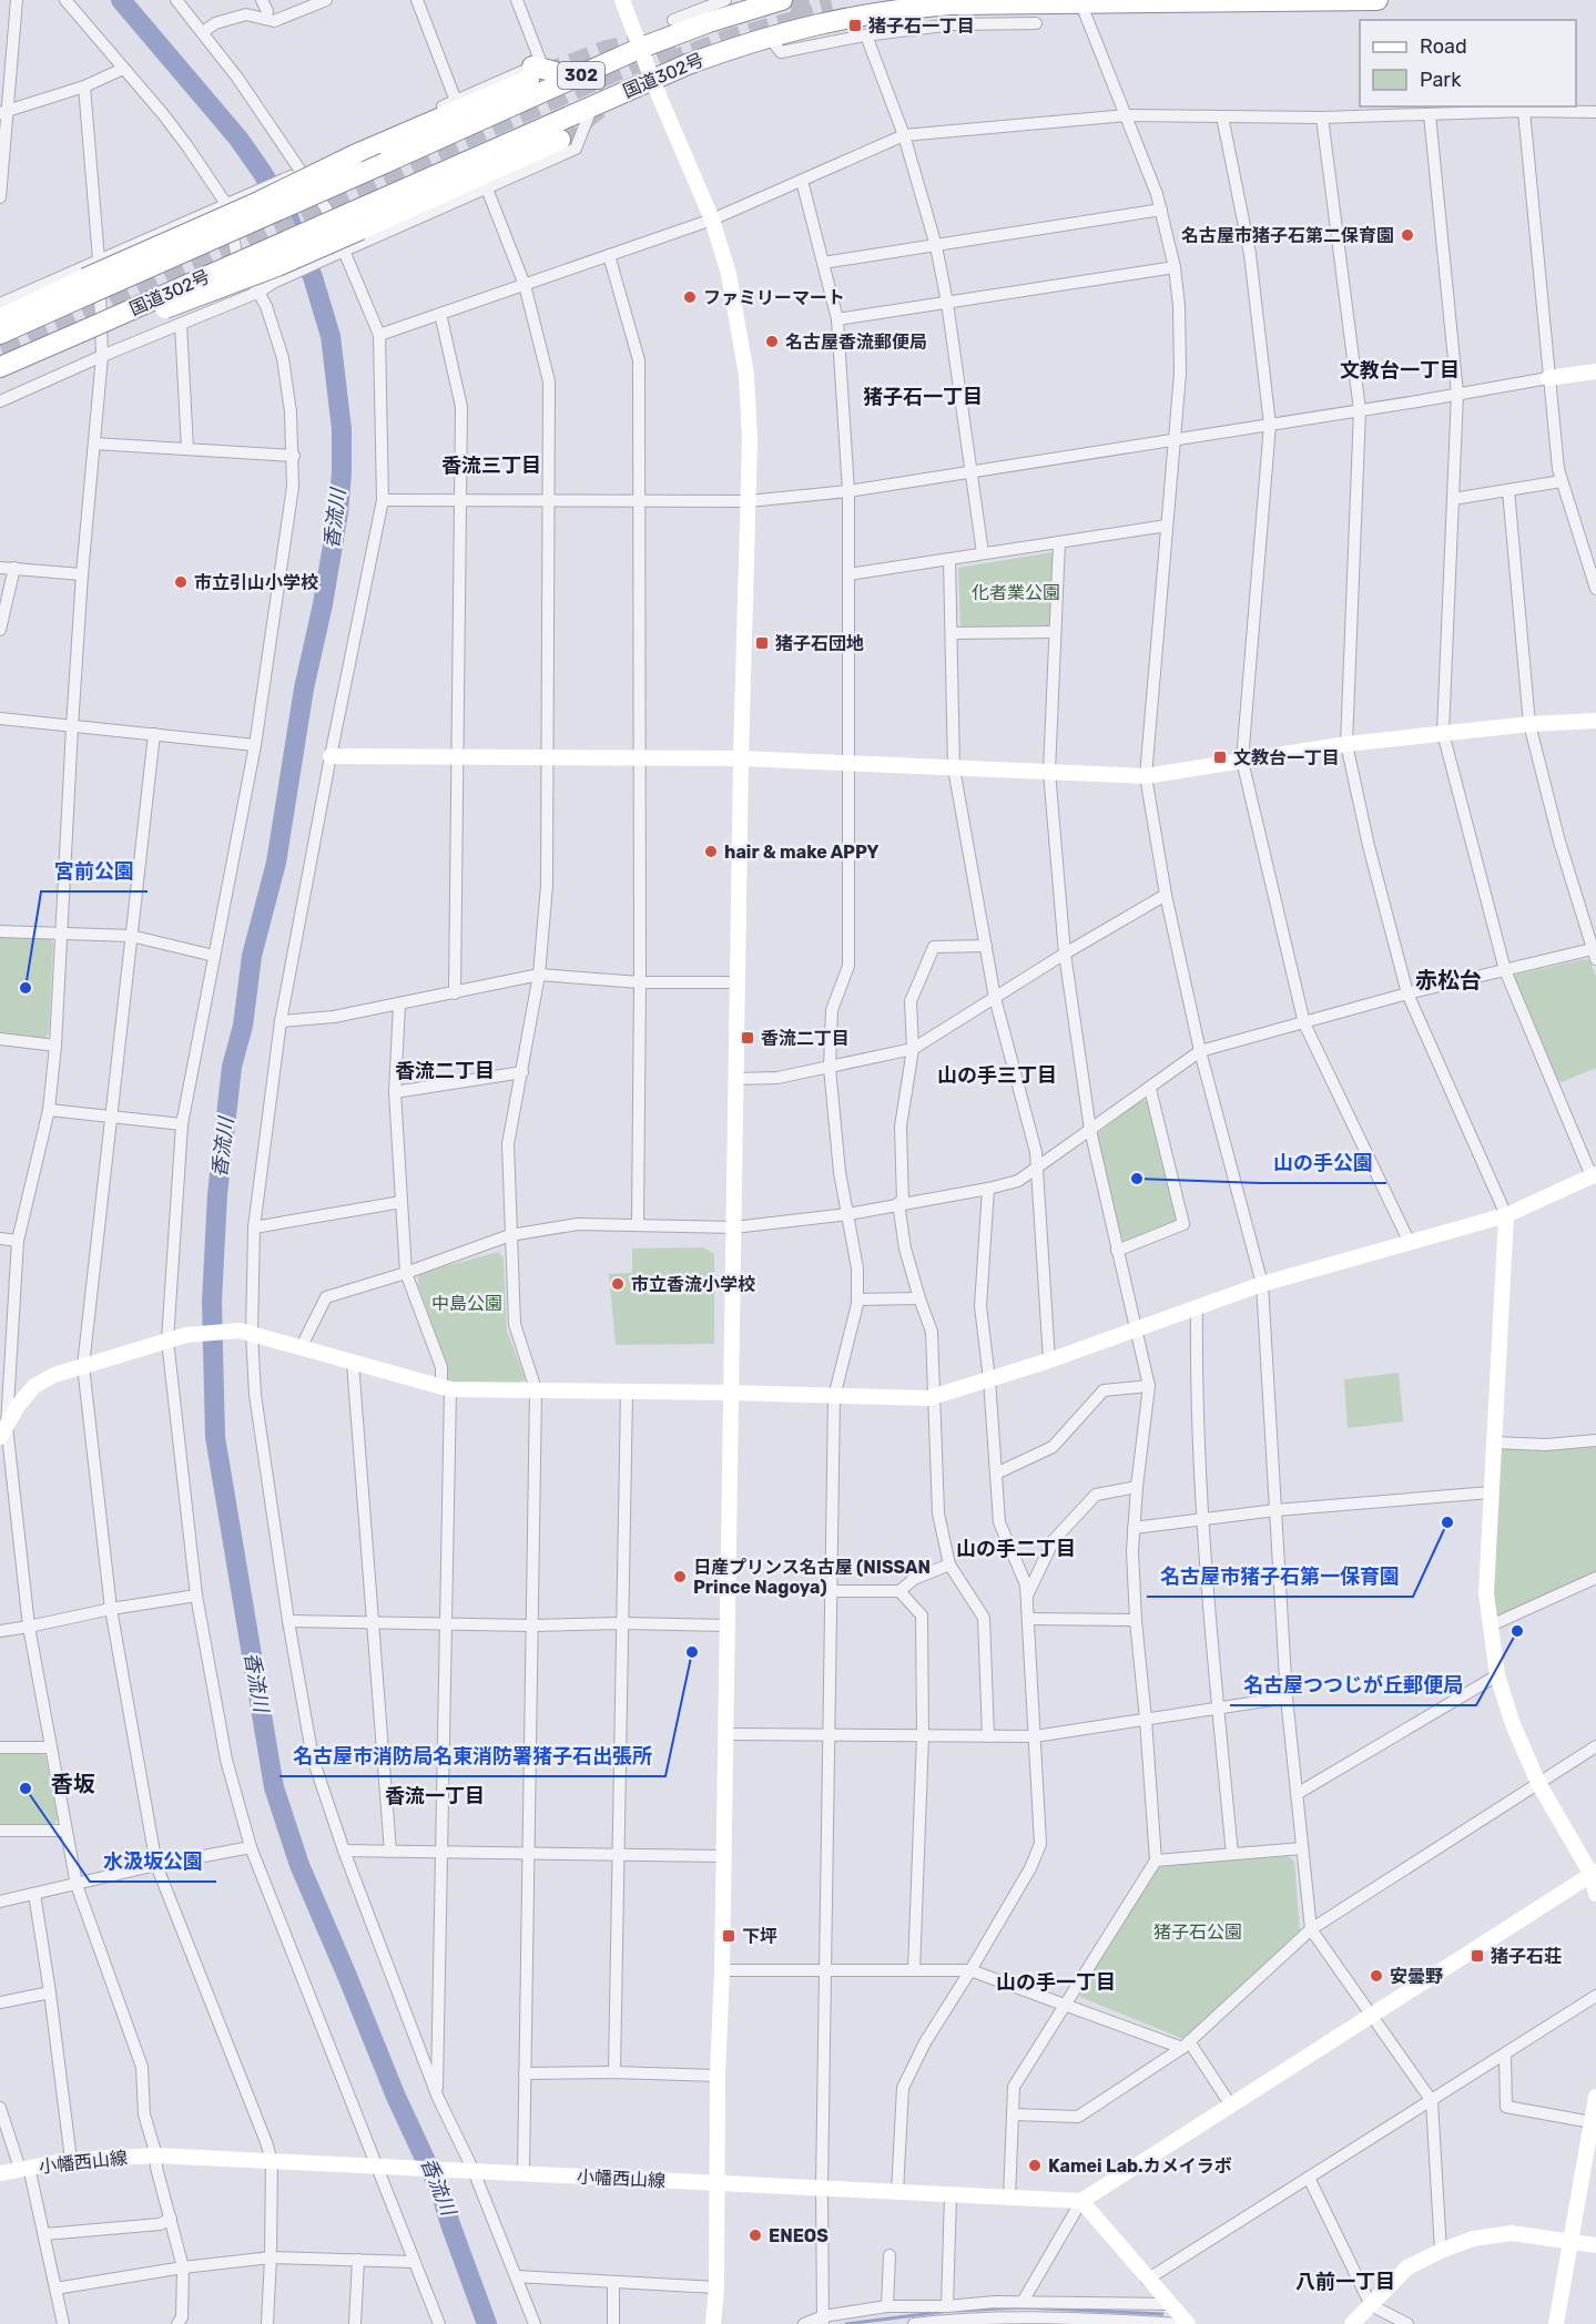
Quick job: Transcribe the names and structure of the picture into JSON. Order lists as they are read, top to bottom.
{
  "streets": {
    "highway": ["302", "国道302号"],
    "street": ["小幡西山線"]
  },
  "districts": [
    "文教台一丁目",
    "猪子石一丁目",
    "香流三丁目",
    "赤松台",
    "香流二丁目",
    "山の手三丁目",
    "山の手二丁目",
    "香坂",
    "香流一丁目",
    "山の手一丁目",
    "八前一丁目"
  ],
  "water": ["香流川"],
  "parks": ["化者業公園", "中島公園", "猪子石公園"],
  "places": {
    "transit": [
      "猪子石一丁目",
      "猪子石団地",
      "文教台一丁目",
      "香流二丁目",
      "下坪",
      "猪子石荘"
    ],
    "other": [
      "名古屋市猪子石第二保育園",
      "ファミリーマート",
      "名古屋香流郵便局",
      "市立引山小学校",
      "hair & make APPY",
      "宮前公園",
      "山の手公園",
      "市立香流小学校",
      "名古屋市猪子石第一保育園",
      "日産プリンス名古屋 (NISSAN Prince Nagoya)",
      "名古屋つつじが丘郵便局",
      "名古屋市消防局名東消防署猪子石出張所",
      "水汲坂公園",
      "安曇野",
      "Kamei Lab.カメイラボ",
      "ENEOS"
    ]
  },
  "legend": ["Road", "Park"]
}
